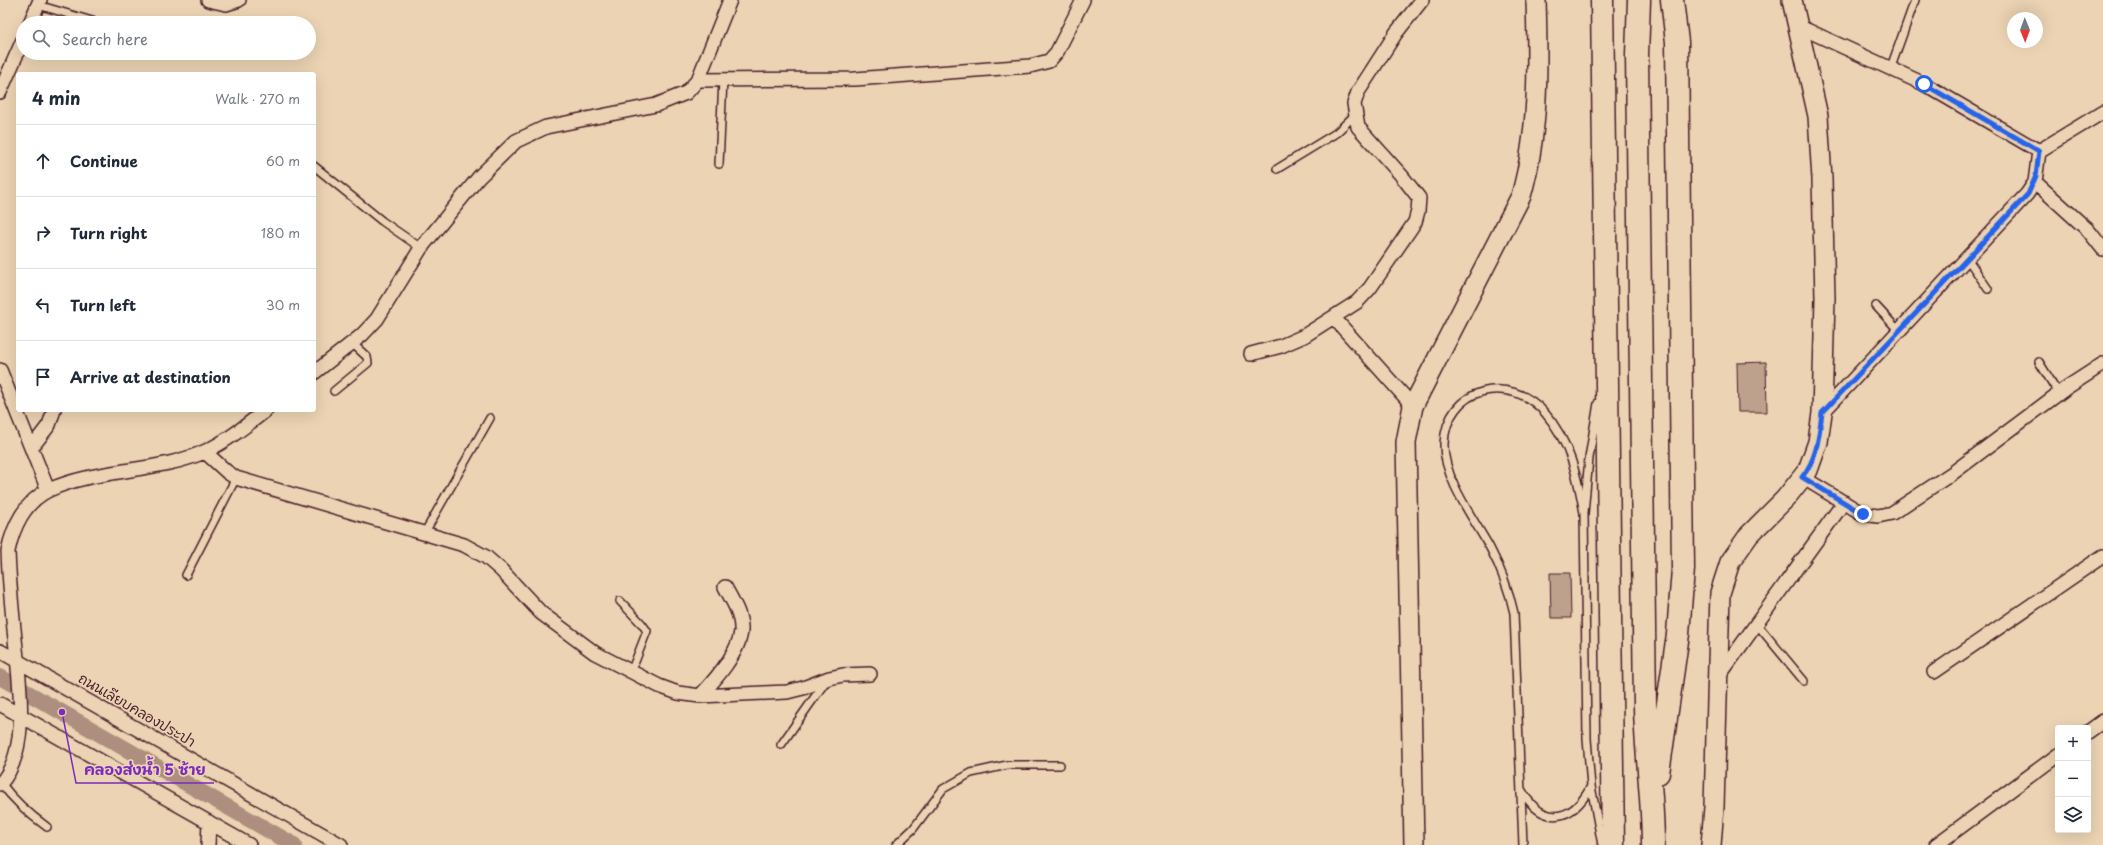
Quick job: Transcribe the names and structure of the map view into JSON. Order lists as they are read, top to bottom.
{
  "streets": {
    "street": ["ถนนเลียบคลองประปา"]
  },
  "places": ["คลองส่งน้ำ 5 ซ้าย"],
  "north": "bottom",
  "page": {
    "search": "Search here",
    "heading": ["4 min", "Walk · 270 m"],
    "list": [
      ["Continue", "60 m"],
      ["Turn right", "180 m"],
      ["Turn left", "30 m"],
      "Arrive at destination"
    ],
    "map_buttons": ["+", "−"]
  }
}
